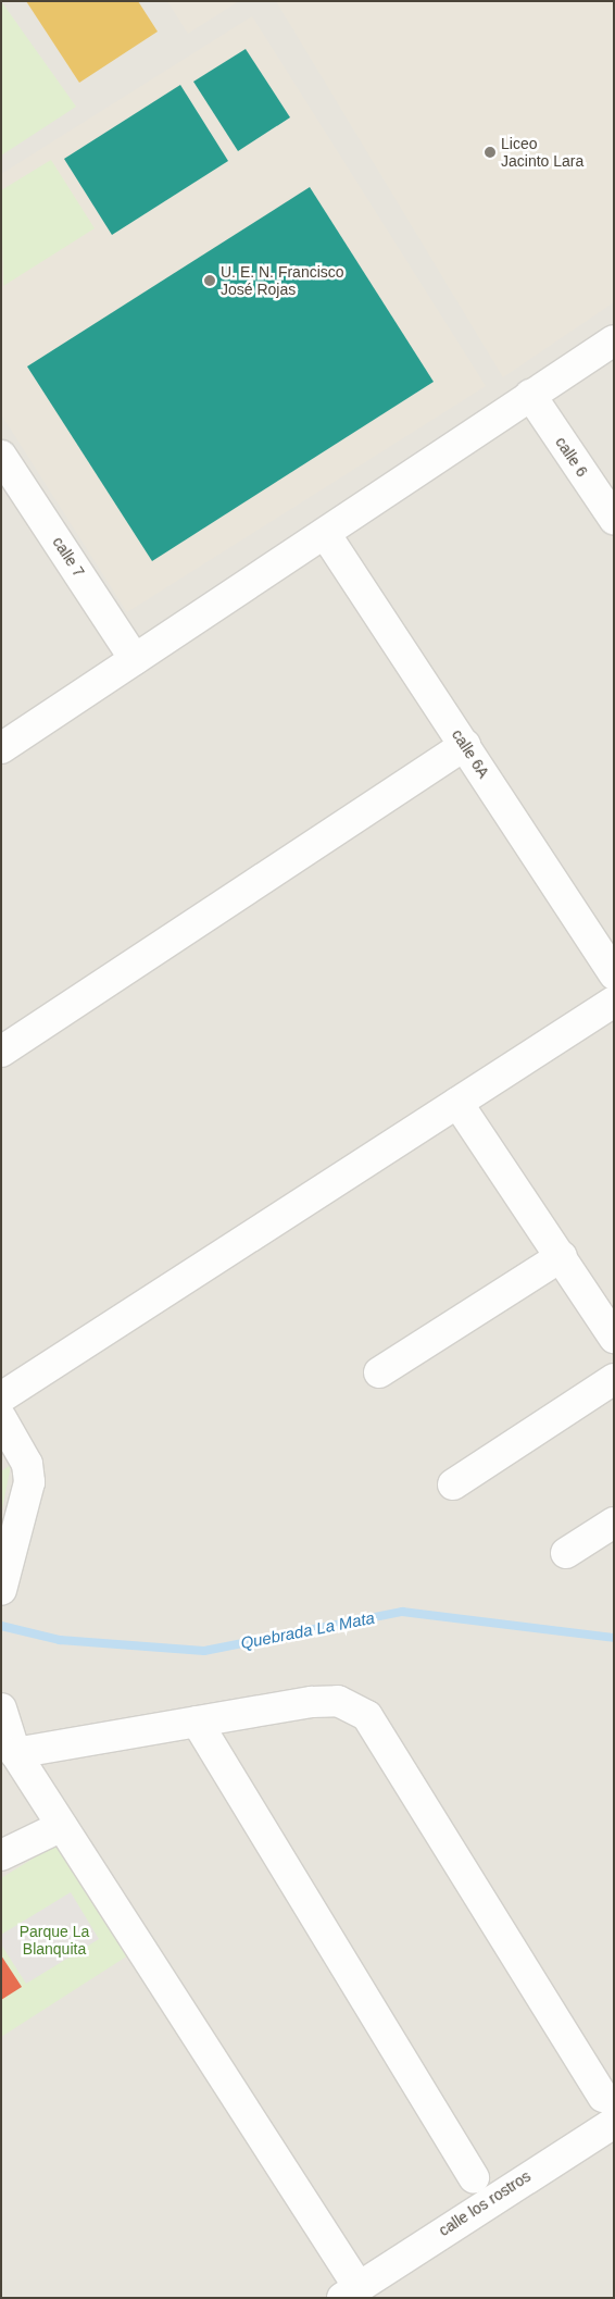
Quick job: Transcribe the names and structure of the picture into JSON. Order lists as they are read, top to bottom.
{
  "streets": {
    "street": [
      "calle 6",
      "calle 7",
      "calle 6A",
      "calle los rostros"
    ]
  },
  "water": ["Quebrada La Mata"],
  "parks": ["Parque La Blanquita"],
  "places": ["Liceo Jacinto Lara", "U. E. N. Francisco José Rojas"]
}
